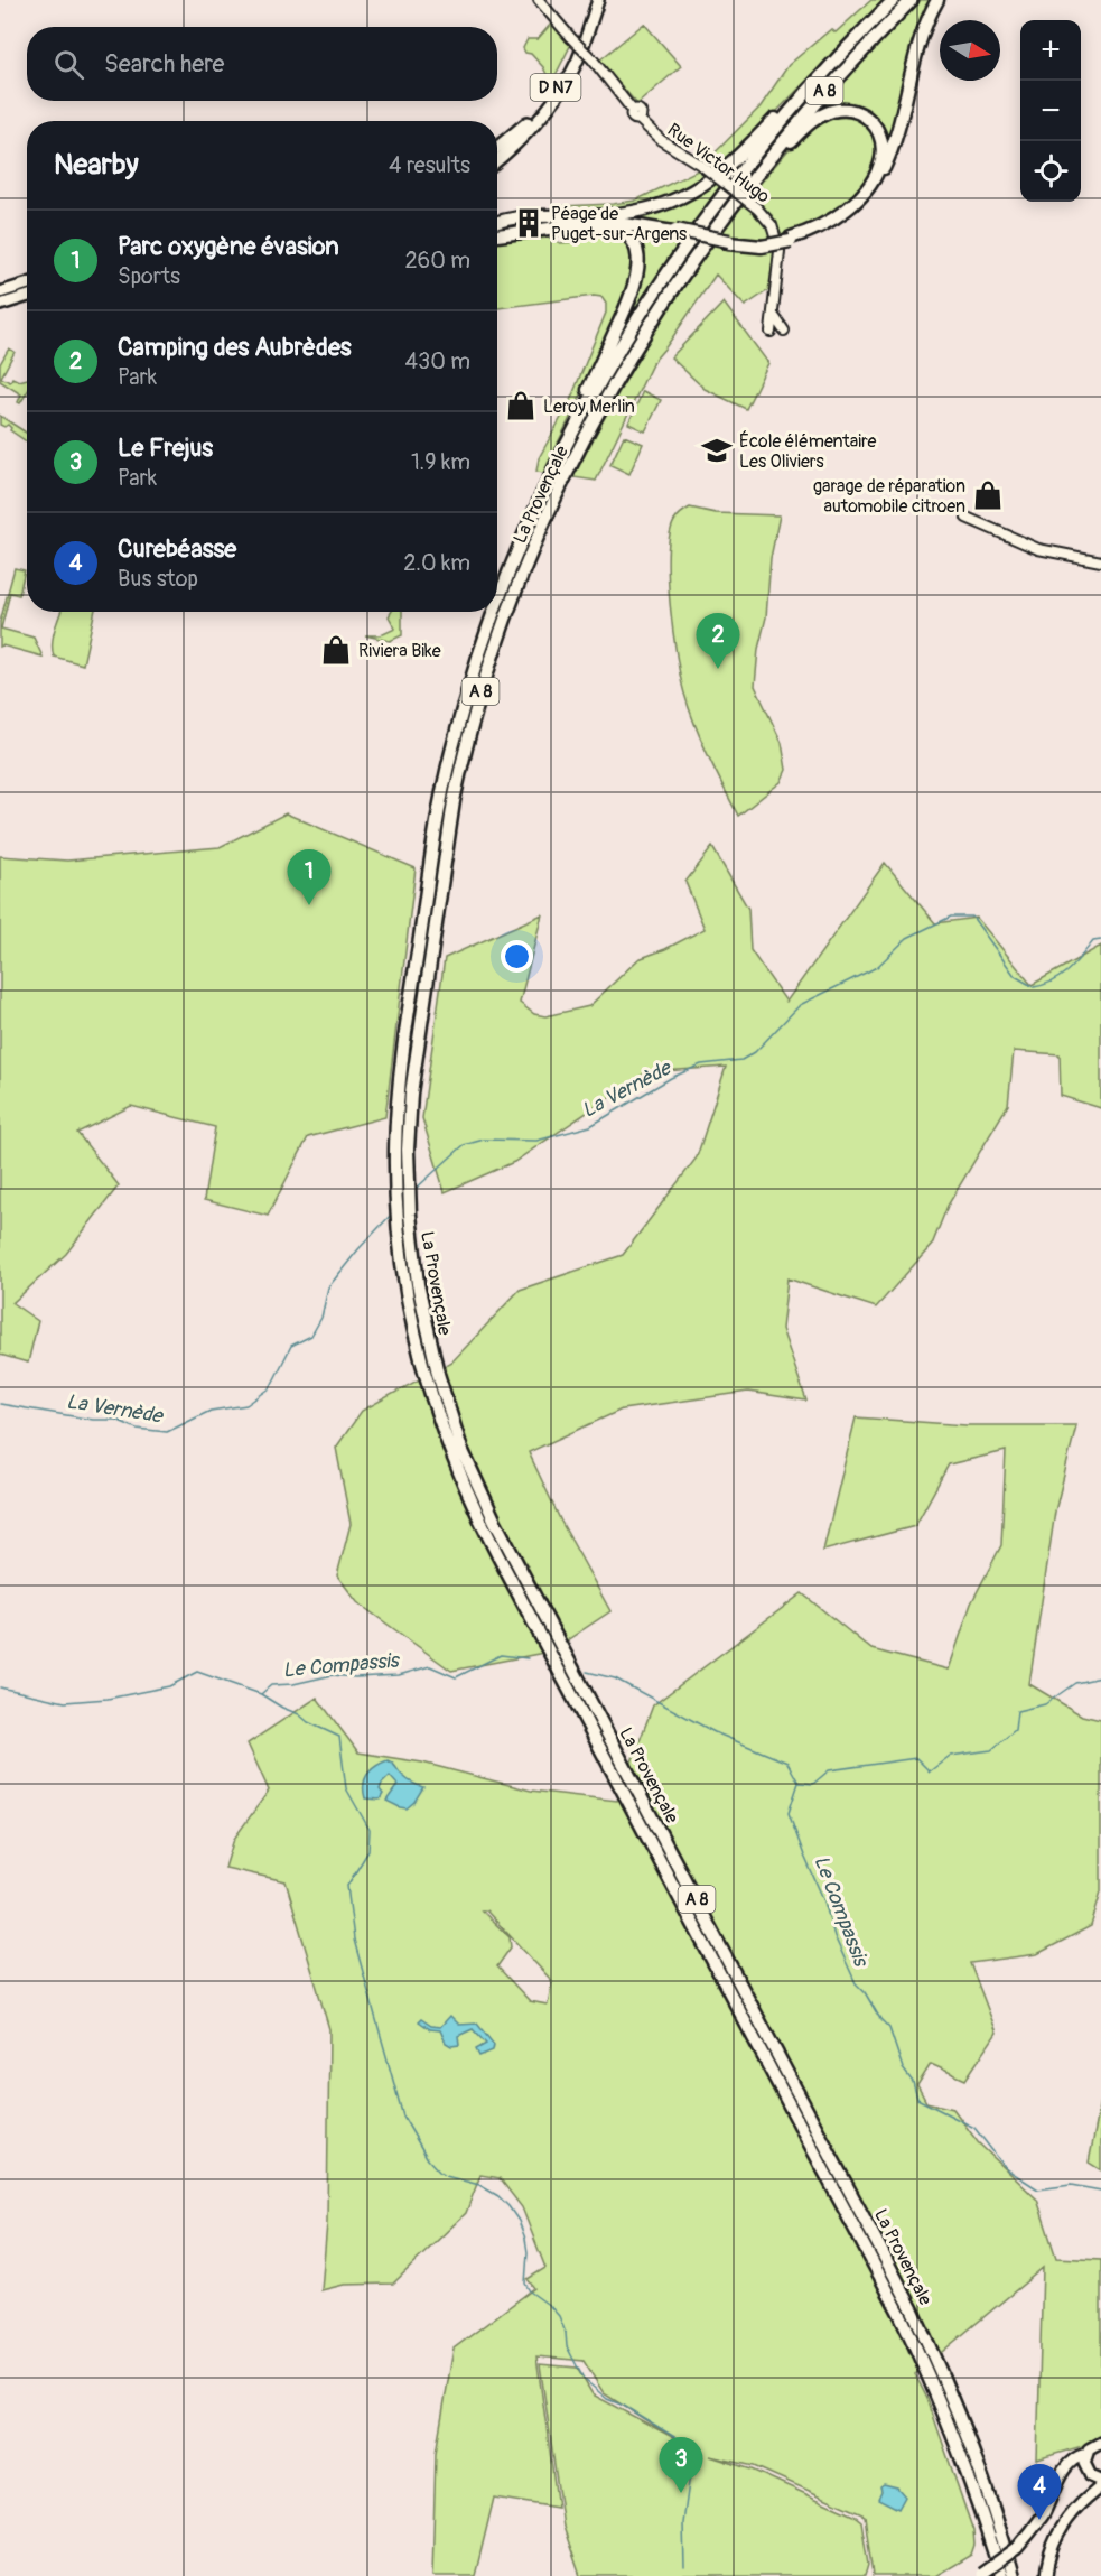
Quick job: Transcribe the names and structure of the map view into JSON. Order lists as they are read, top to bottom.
{
  "streets": {
    "highway": ["A 8", "La Provençale"],
    "main road": ["D N7"],
    "street": ["Rue Victor Hugo"]
  },
  "water": ["La Vernède", "Le Compassis"],
  "places": {
    "building": ["Péage de Puget-sur-Argens"],
    "shop": ["Leroy Merlin", "garage de réparation automobile citroen", "Riviera Bike"],
    "school or university": ["École élémentaire Les Oliviers"]
  },
  "north": "right",
  "page": {
    "map_buttons": ["+", "−"],
    "search": "Search here",
    "heading": ["Nearby", "4 results"],
    "list": [
      {
        "mark": "1",
        "name": "Parc oxygène évasion",
        "note": "Sports",
        "value": "260 m"
      },
      {
        "mark": "2",
        "name": "Camping des Aubrèdes",
        "note": "Park",
        "value": "430 m"
      },
      {
        "mark": "3",
        "name": "Le Frejus",
        "note": "Park",
        "value": "1.9 km"
      },
      {
        "mark": "4",
        "name": "Curebéasse",
        "note": "Bus stop",
        "value": "2.0 km"
      }
    ],
    "pins": [
      "2",
      "1",
      "3",
      "4"
    ]
  }
}
